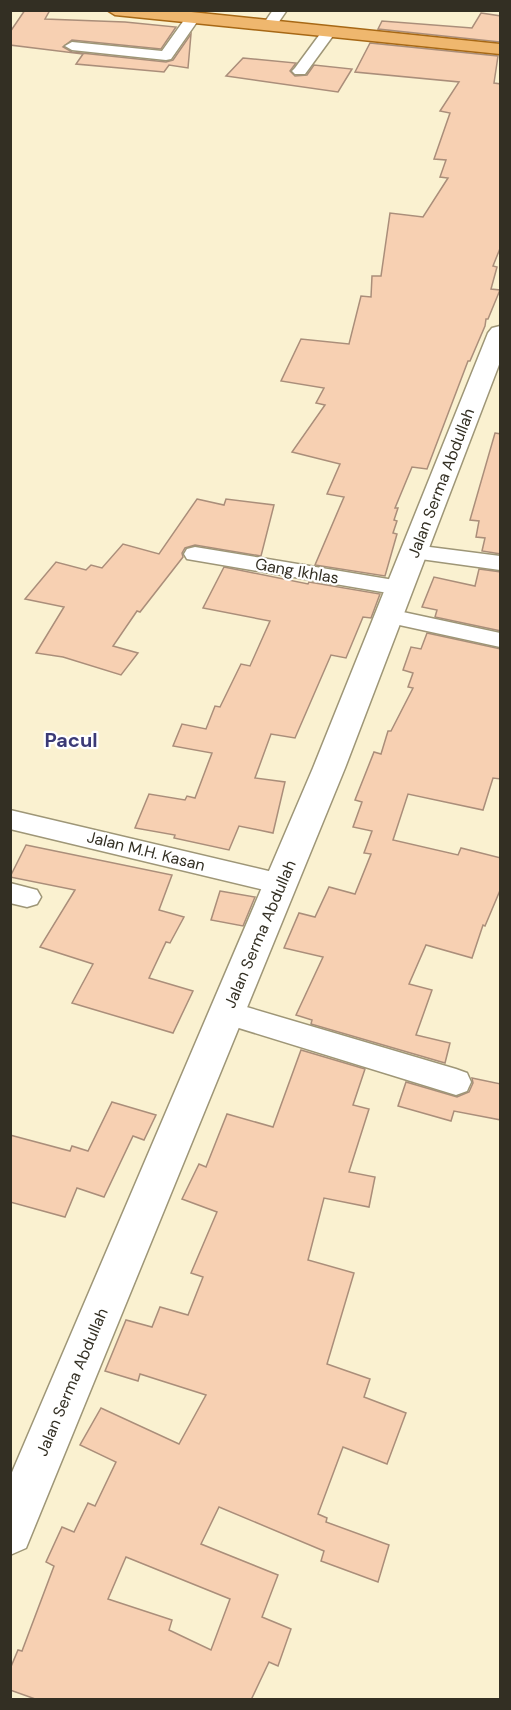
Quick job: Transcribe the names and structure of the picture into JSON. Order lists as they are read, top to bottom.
{
  "streets": {
    "main road": ["Jalan Serma Abdullah"],
    "street": ["Gang Ikhlas", "Jalan M.H. Kasan"]
  },
  "crossings": [
    ["Jalan Serma Abdullah", "Gang Ikhlas"],
    ["Jalan Serma Abdullah", "Jalan M.H. Kasan"]
  ],
  "districts": ["Pacul"]
}
